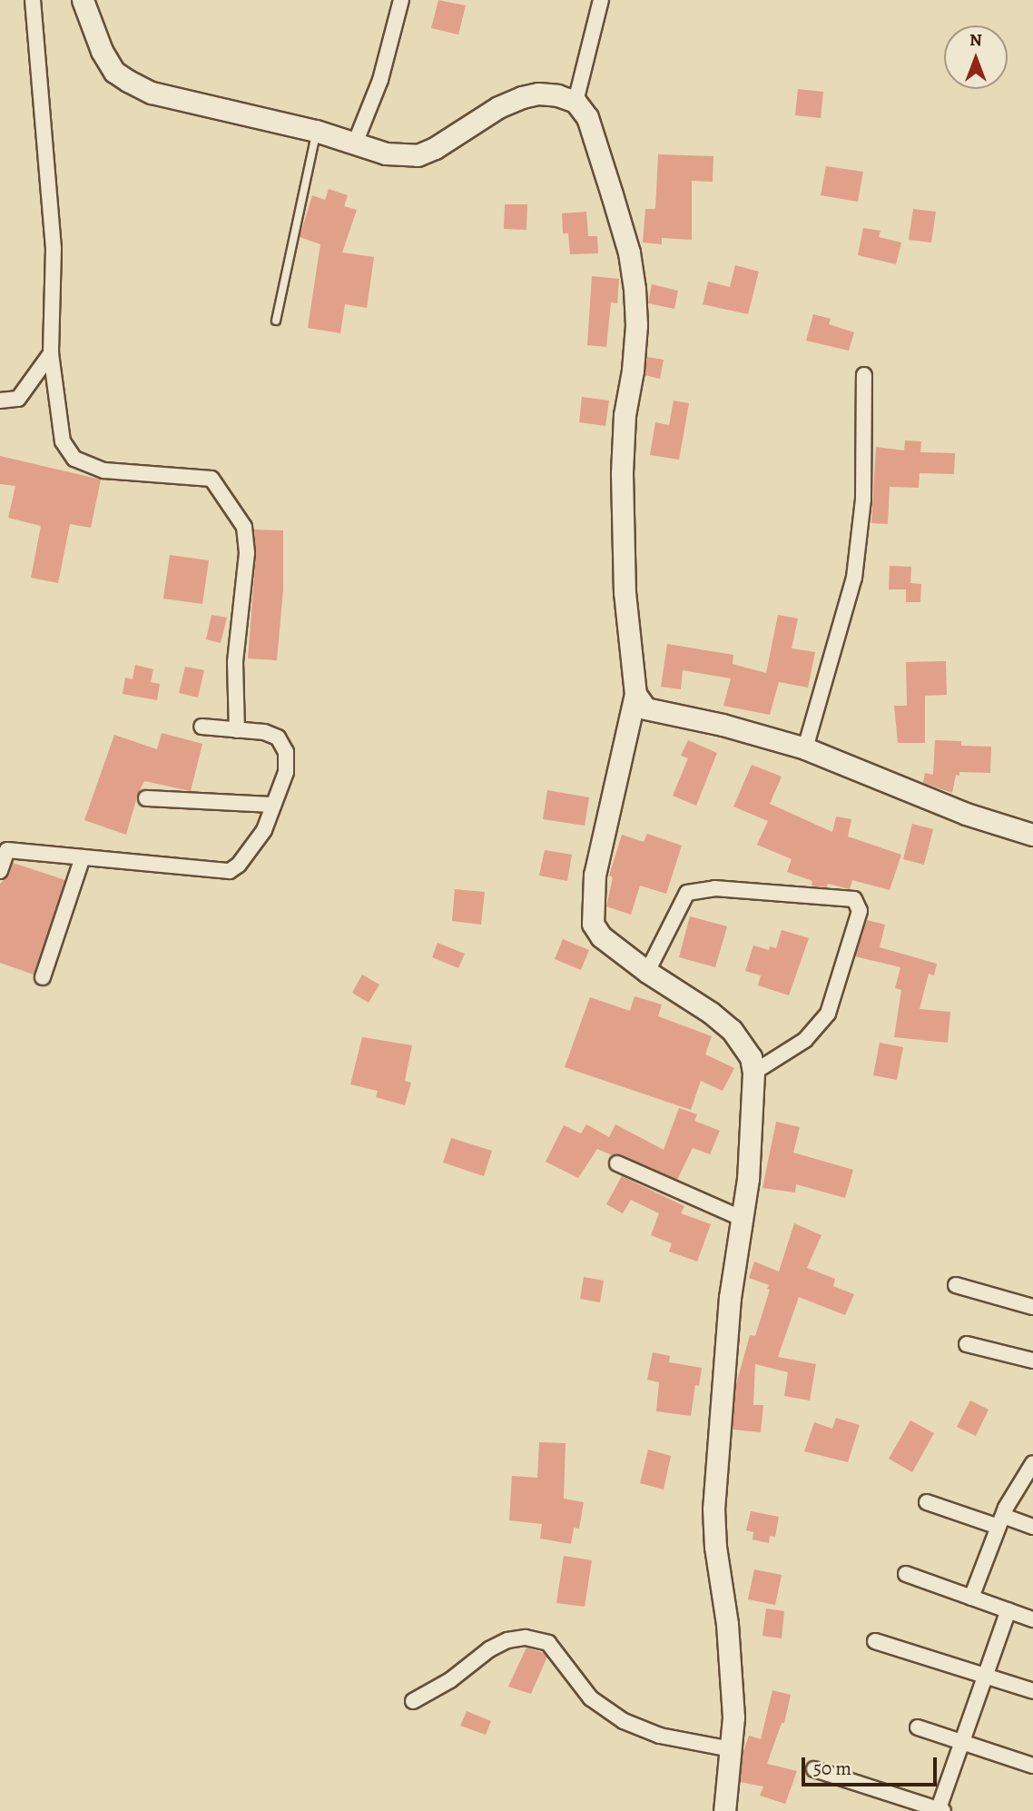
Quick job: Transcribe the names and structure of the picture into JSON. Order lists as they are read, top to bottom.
{
  "scale_bar": "50 m",
  "north": "top"
}
